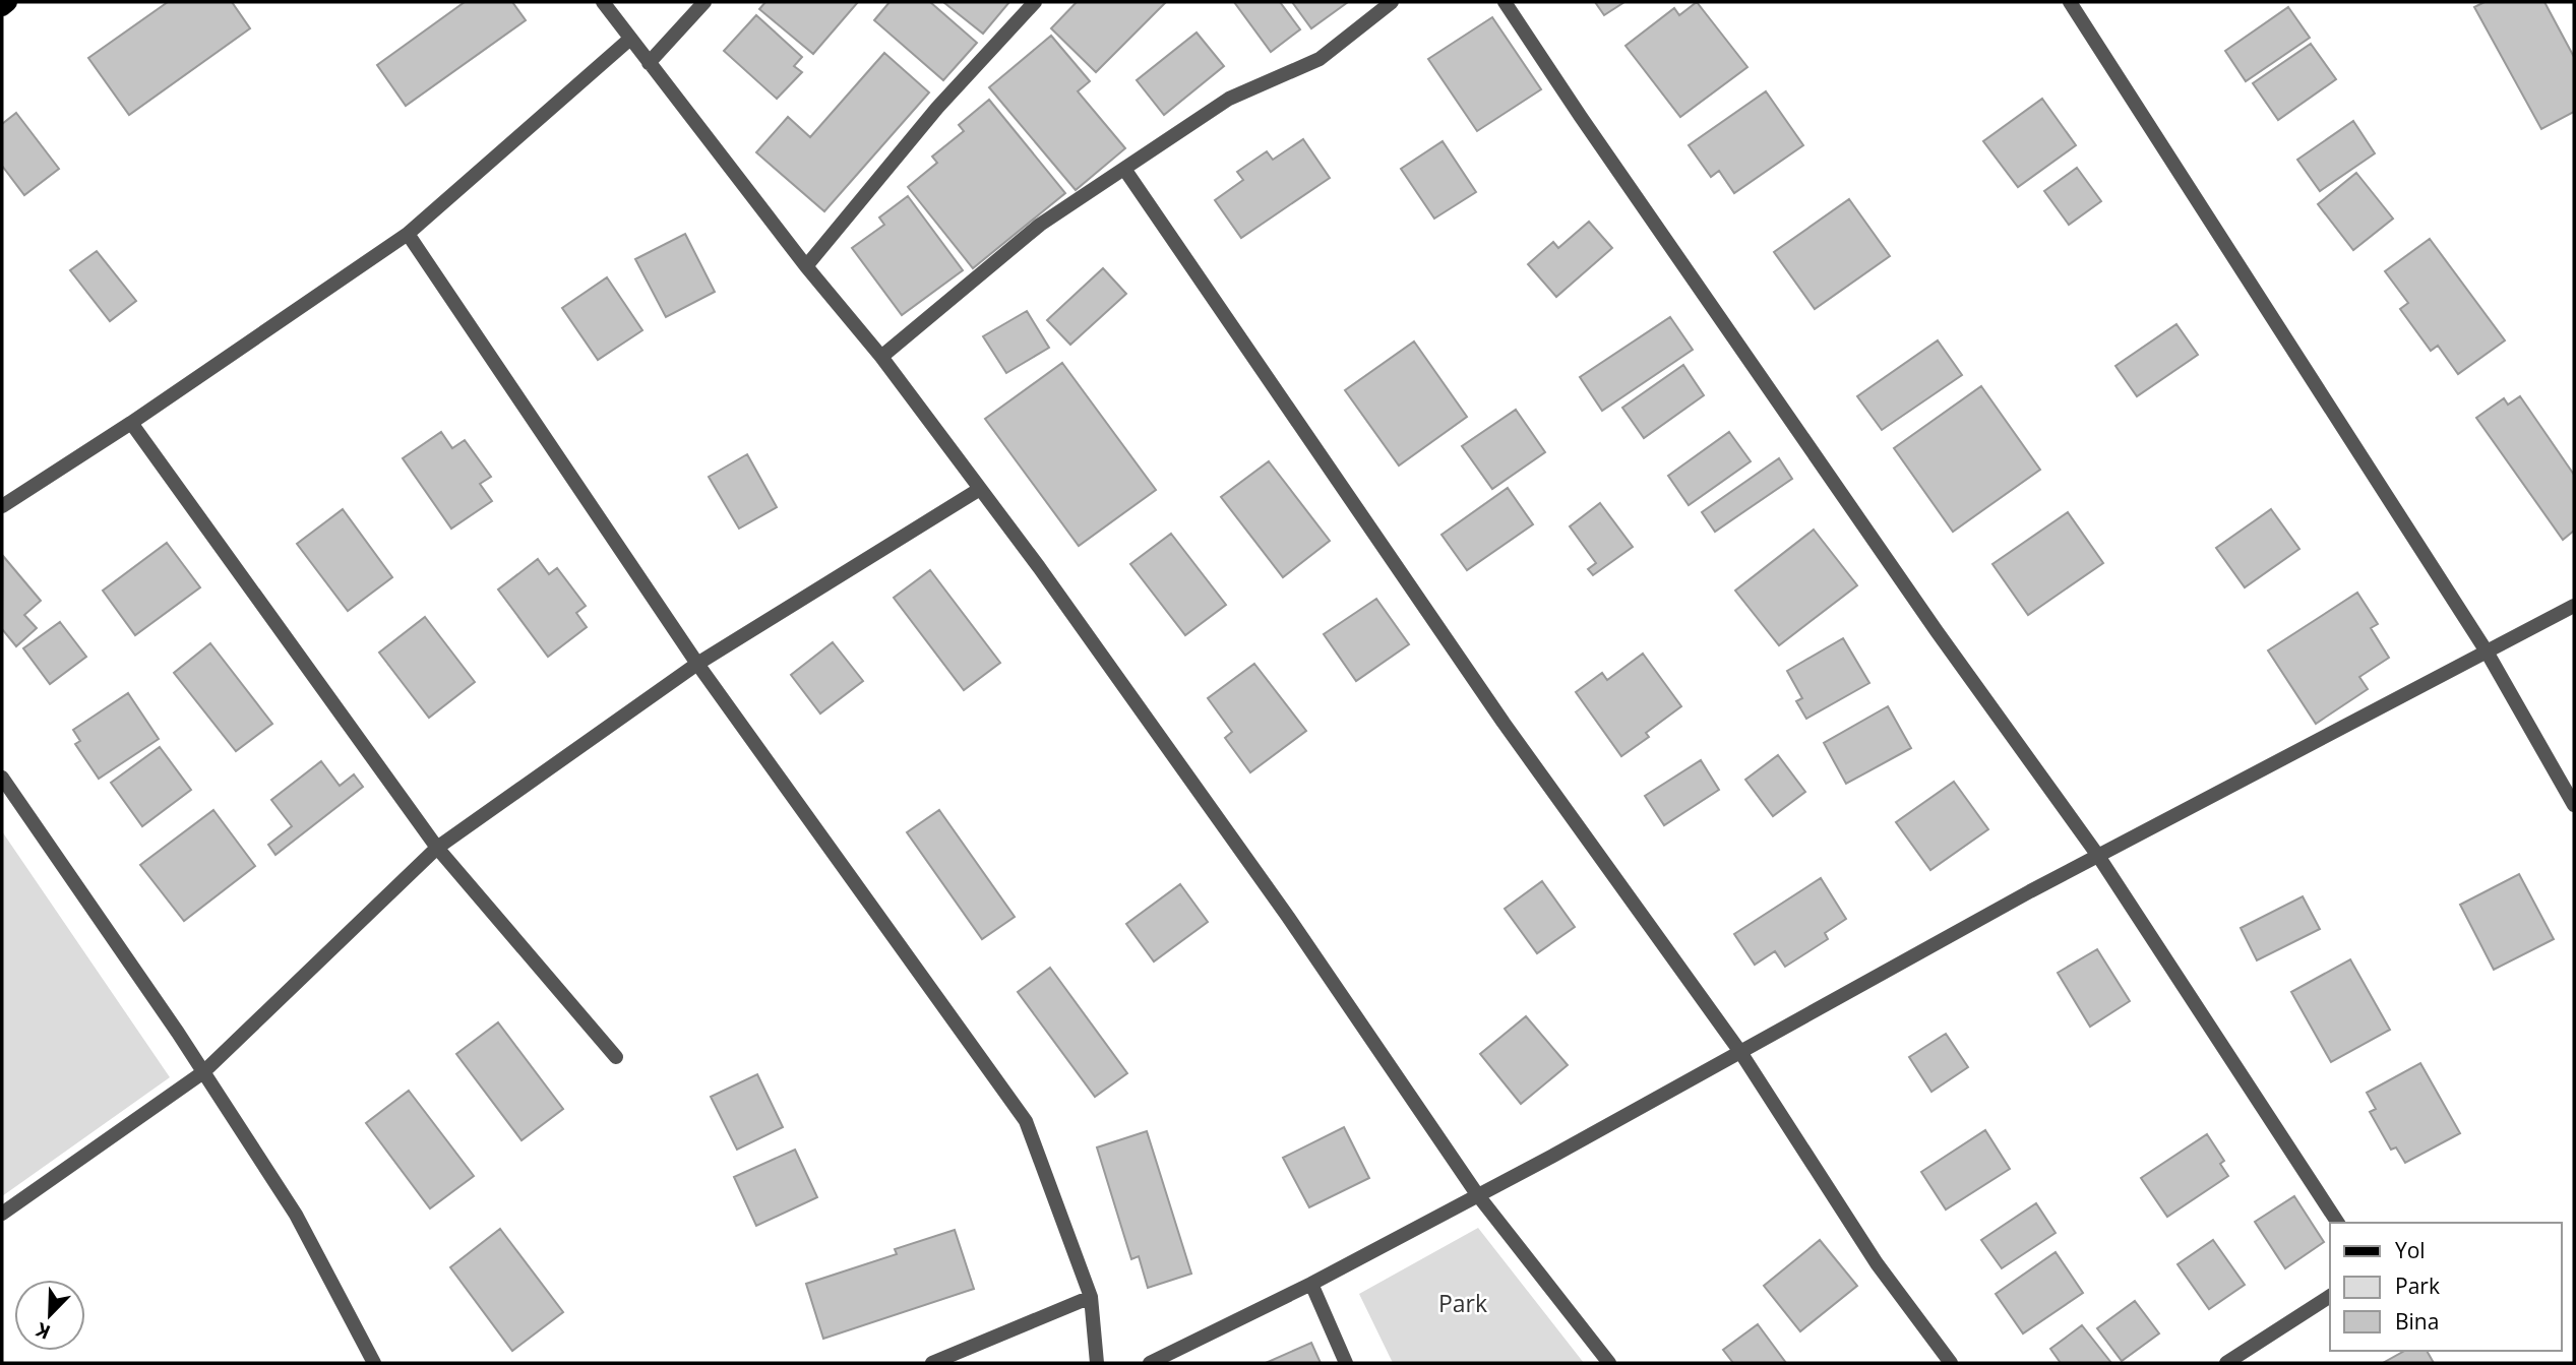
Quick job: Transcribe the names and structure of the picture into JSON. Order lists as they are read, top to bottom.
{
  "parks": ["Park"],
  "legend": ["Yol", "Park", "Bina"],
  "north": "bottom left"
}
